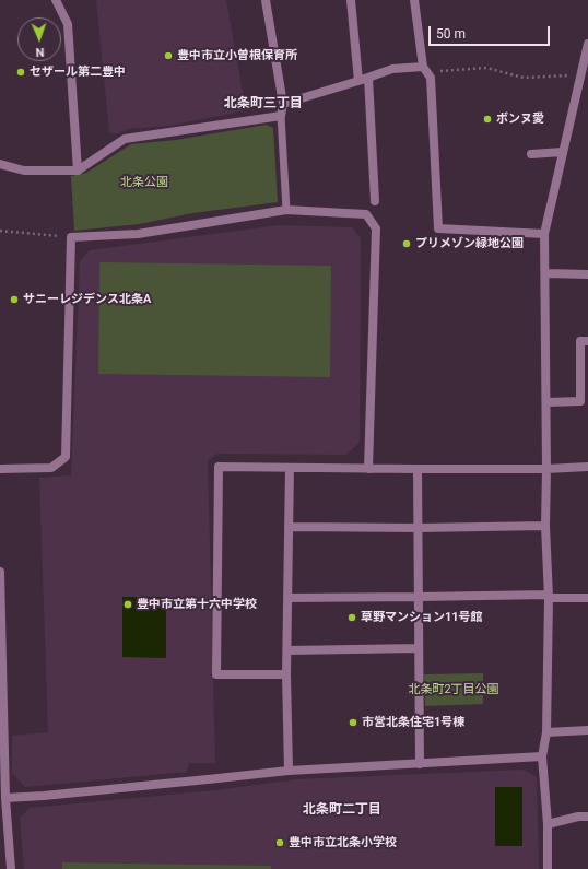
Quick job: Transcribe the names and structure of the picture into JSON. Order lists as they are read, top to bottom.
{
  "districts": ["北条町三丁目", "北条町二丁目"],
  "parks": ["北条公園", "北条町2丁目公園"],
  "places": [
    "豊中市立小曽根保育所",
    "セザール第二豊中",
    "ボンヌ愛",
    "プリメゾン緑地公園",
    "サニーレジデンス北条A",
    "豊中市立第十六中学校",
    "草野マンション11号館",
    "市営北条住宅1号棟",
    "豊中市立北条小学校"
  ],
  "scale_bar": "50 m",
  "north": "bottom"
}
